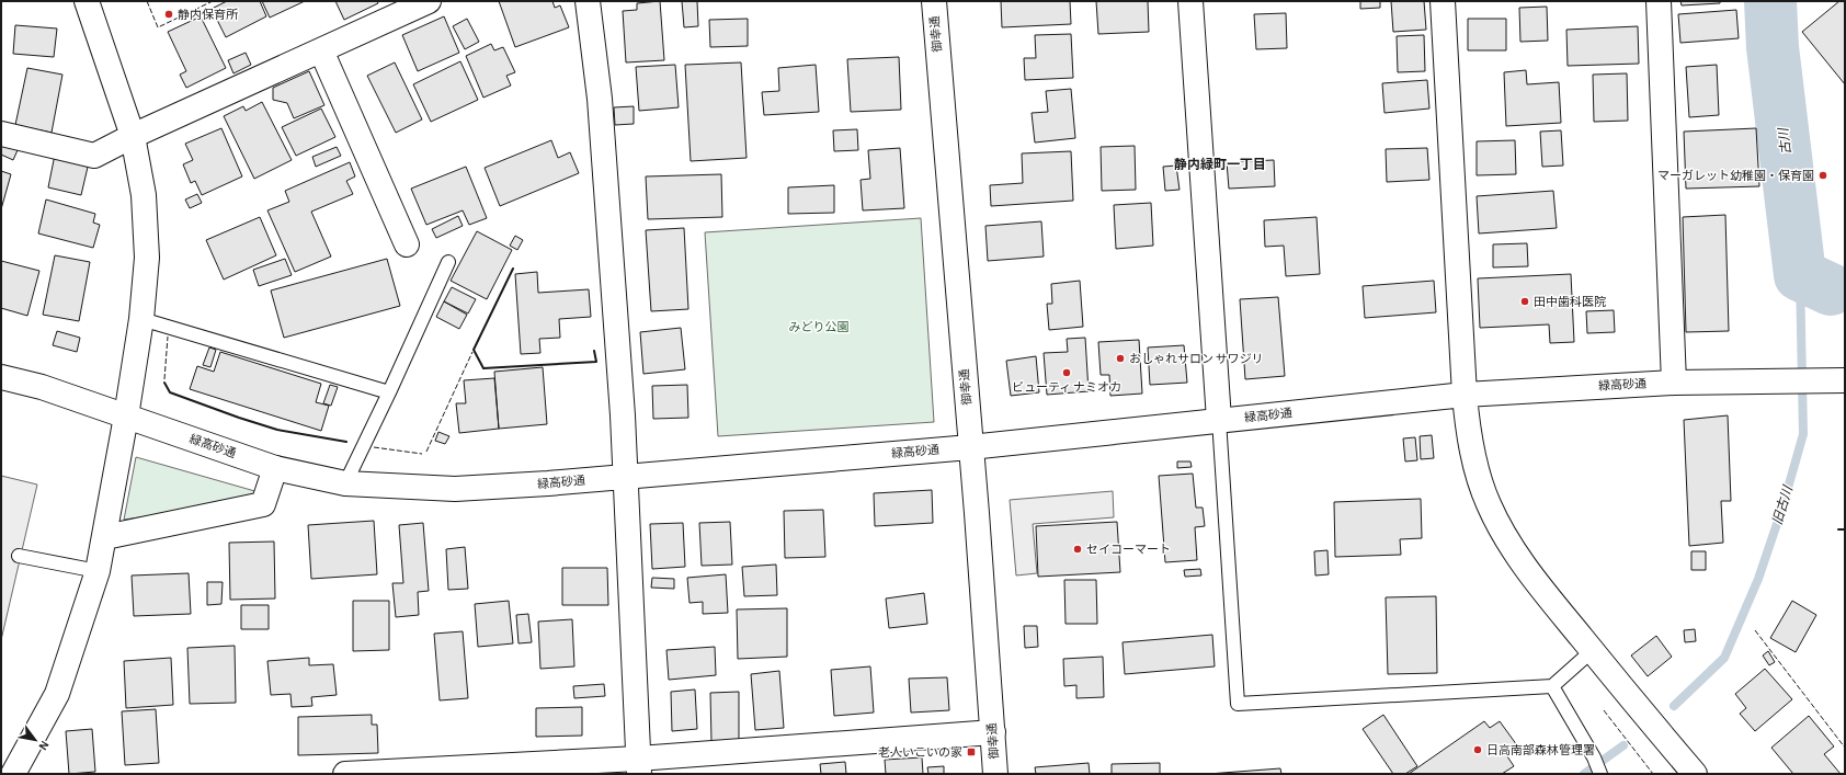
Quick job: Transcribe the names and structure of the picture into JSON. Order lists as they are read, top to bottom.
{
  "streets": {
    "street": ["御幸通", "緑高砂通"]
  },
  "crossings": [
    ["御幸通", "緑高砂通"]
  ],
  "districts": ["静内緑町一丁目"],
  "water": ["古川", "旧古川"],
  "parks": ["みどり公園"],
  "places": {
    "other": [
      "静内保育所",
      "マーガレット幼稚園・保育園",
      "田中歯科医院",
      "おしゃれサロン サワジリ",
      "ビューティ ナミオカ",
      "セイコーマート",
      "日高南部森林管理署"
    ],
    "transit": ["老人いこいの家"]
  },
  "north": "bottom right"
}
